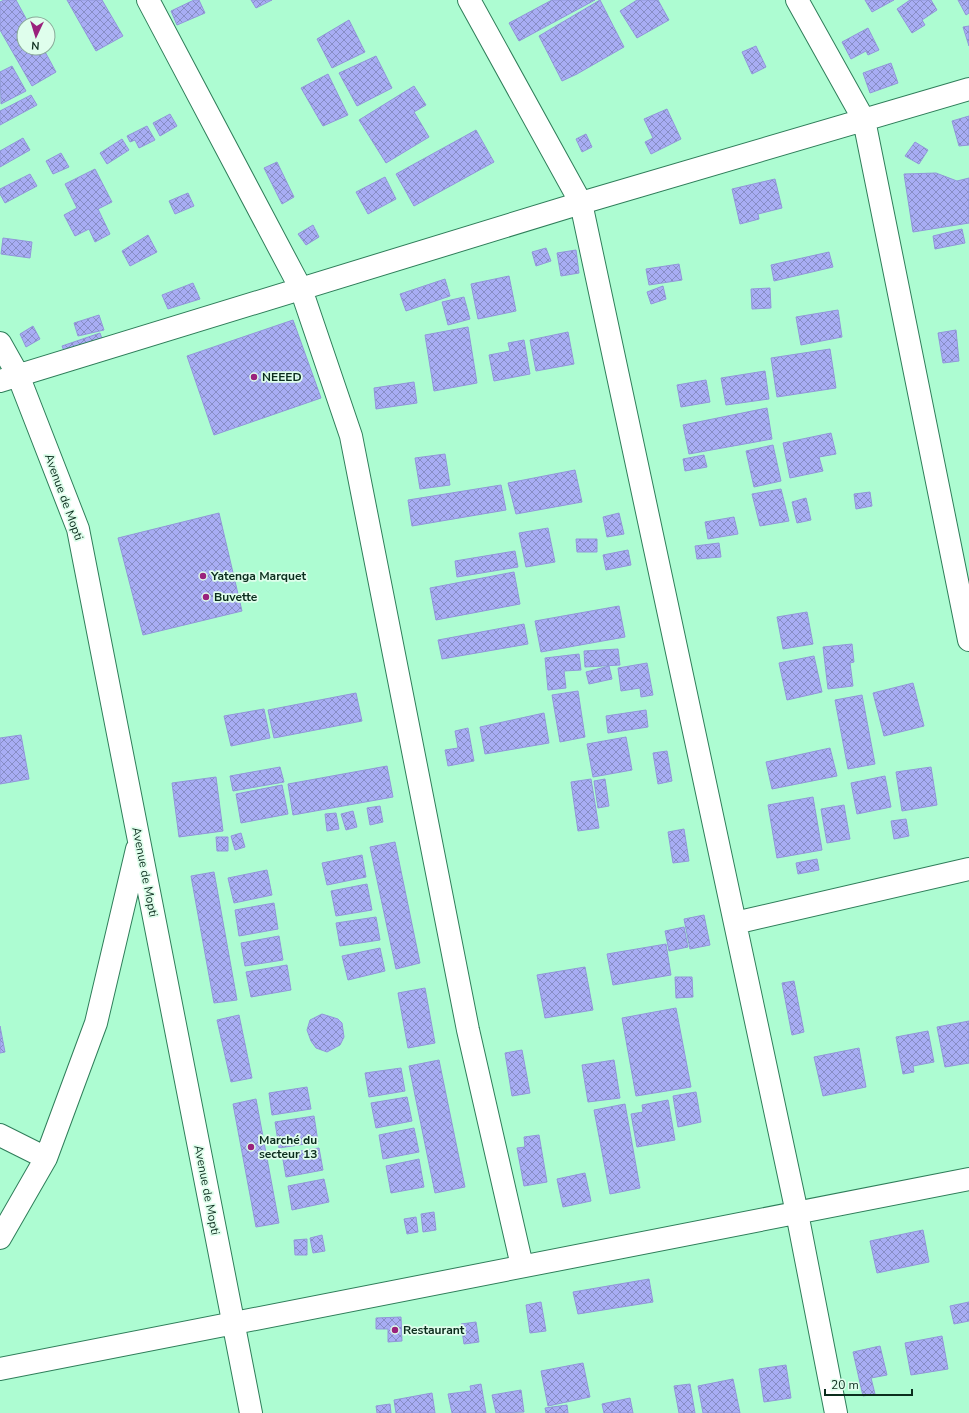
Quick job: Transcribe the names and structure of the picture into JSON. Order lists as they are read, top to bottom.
{
  "streets": {
    "street": ["Avenue de Mopti"]
  },
  "places": [
    "NEEED",
    "Yatenga Marquet",
    "Buvette",
    "Marché du secteur 13",
    "Restaurant"
  ],
  "scale_bar": "20 m",
  "north": "bottom"
}
